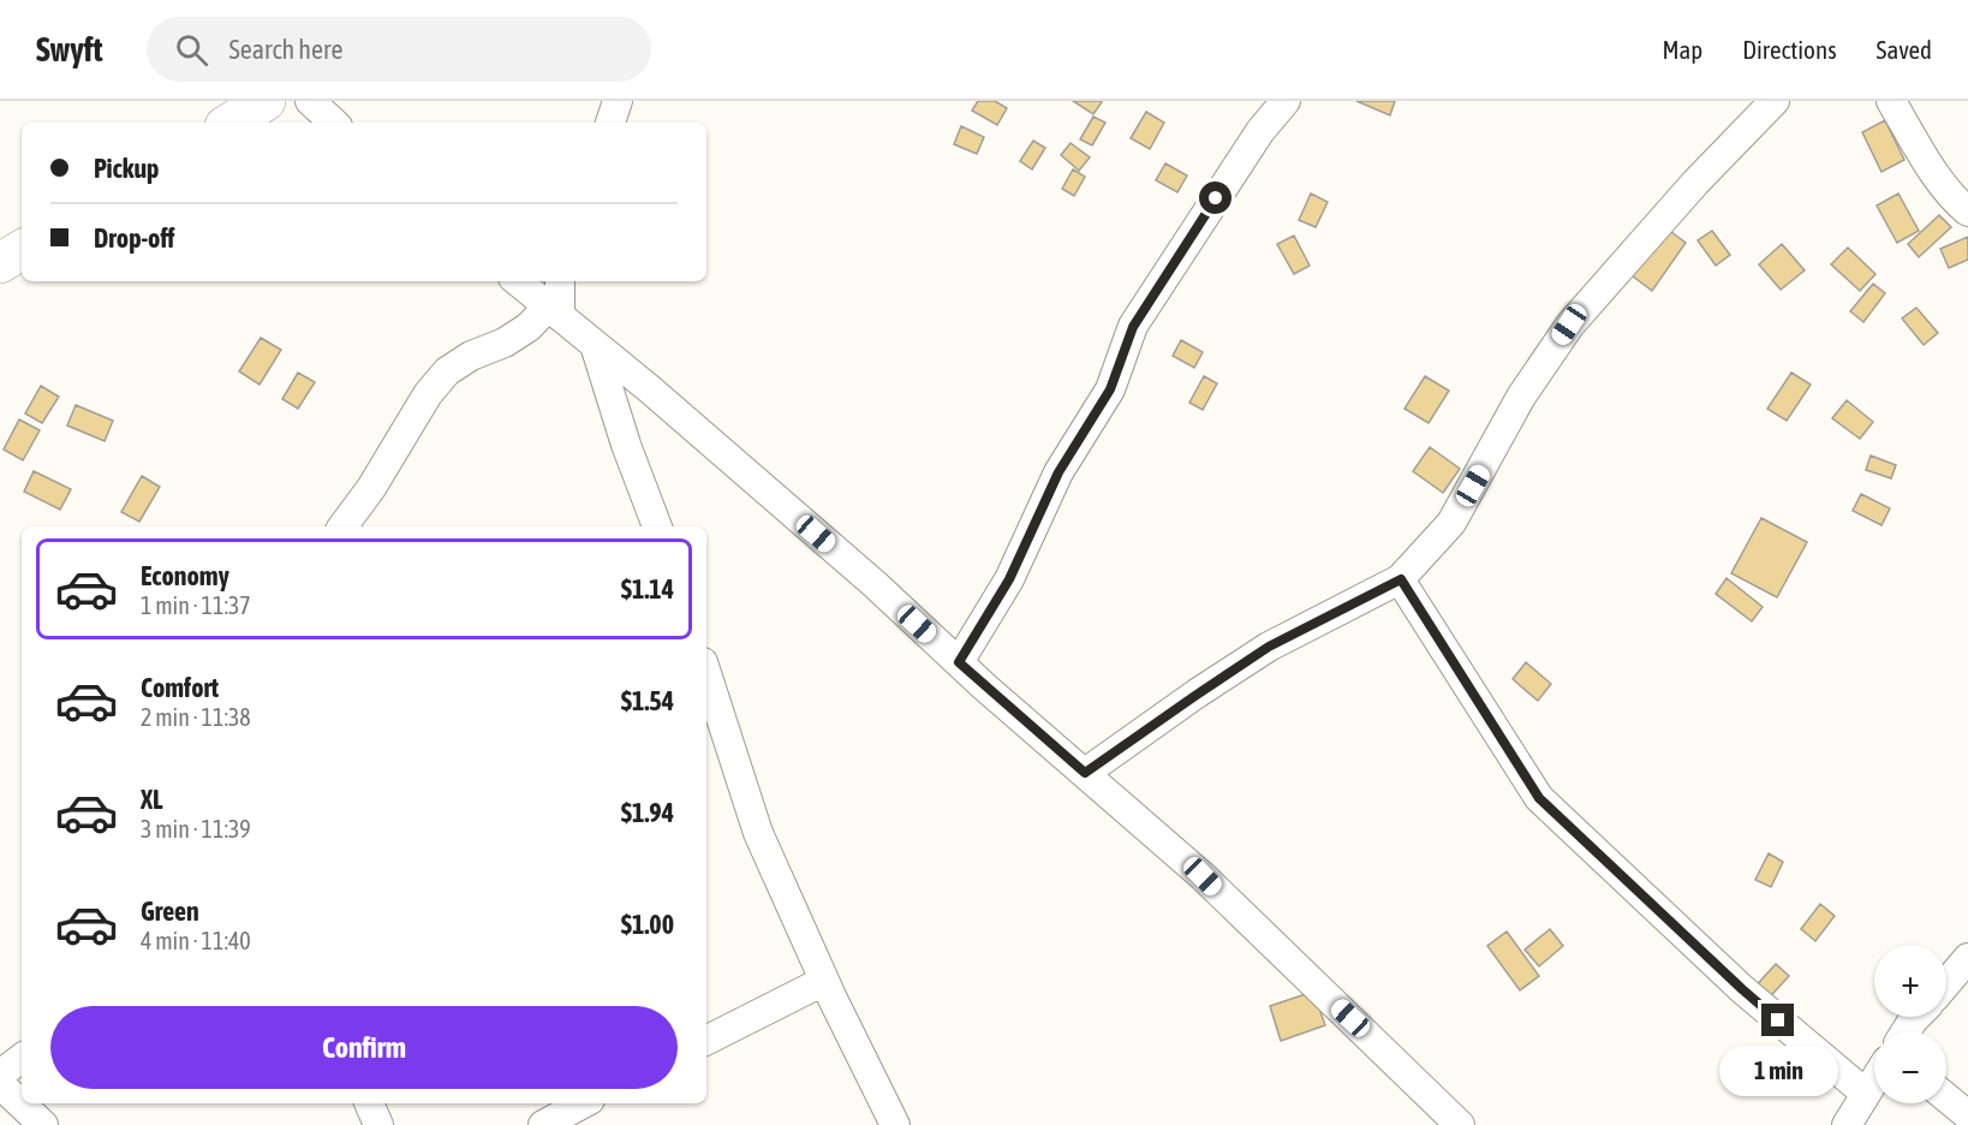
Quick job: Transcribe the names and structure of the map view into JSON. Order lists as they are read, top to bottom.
{
  "page": {
    "header": "Swyft",
    "search": "Search here",
    "nav": ["Map", "Directions", "Saved"],
    "banner": ["Pickup", "Drop-off"],
    "list": [
      {
        "name": "Economy",
        "note": "1 min · 11:37",
        "value": "$1.14"
      },
      {
        "name": "Comfort",
        "note": "2 min · 11:38",
        "value": "$1.54"
      },
      {
        "name": "XL",
        "note": "3 min · 11:39",
        "value": "$1.94"
      },
      {
        "name": "Green",
        "note": "4 min · 11:40",
        "value": "$1.00"
      }
    ],
    "map_buttons": ["+", "−"],
    "buttons": "Confirm",
    "bubble": "1 min"
  }
}
